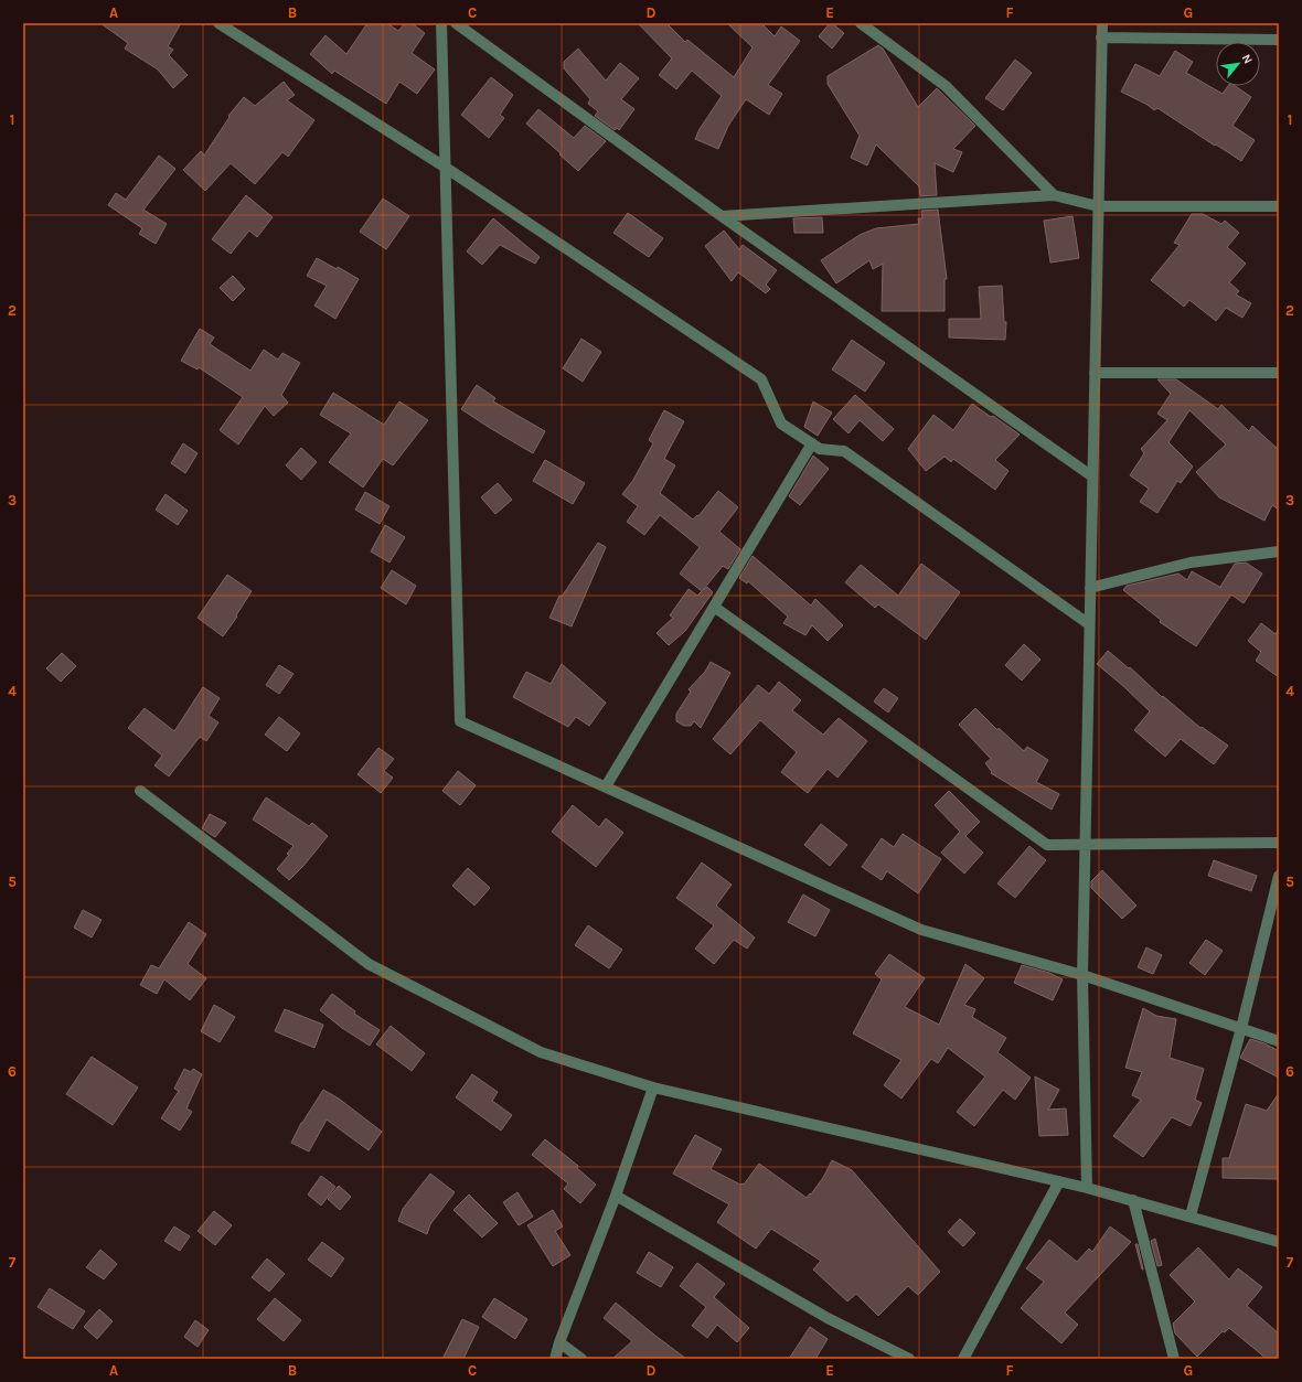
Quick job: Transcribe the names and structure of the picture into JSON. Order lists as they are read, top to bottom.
{
  "north": "top right",
  "grid": {
    "columns": [
      "A",
      "B",
      "C",
      "D",
      "E",
      "F",
      "G"
    ],
    "rows": [
      "1",
      "2",
      "3",
      "4",
      "5",
      "6",
      "7"
    ]
  }
}
